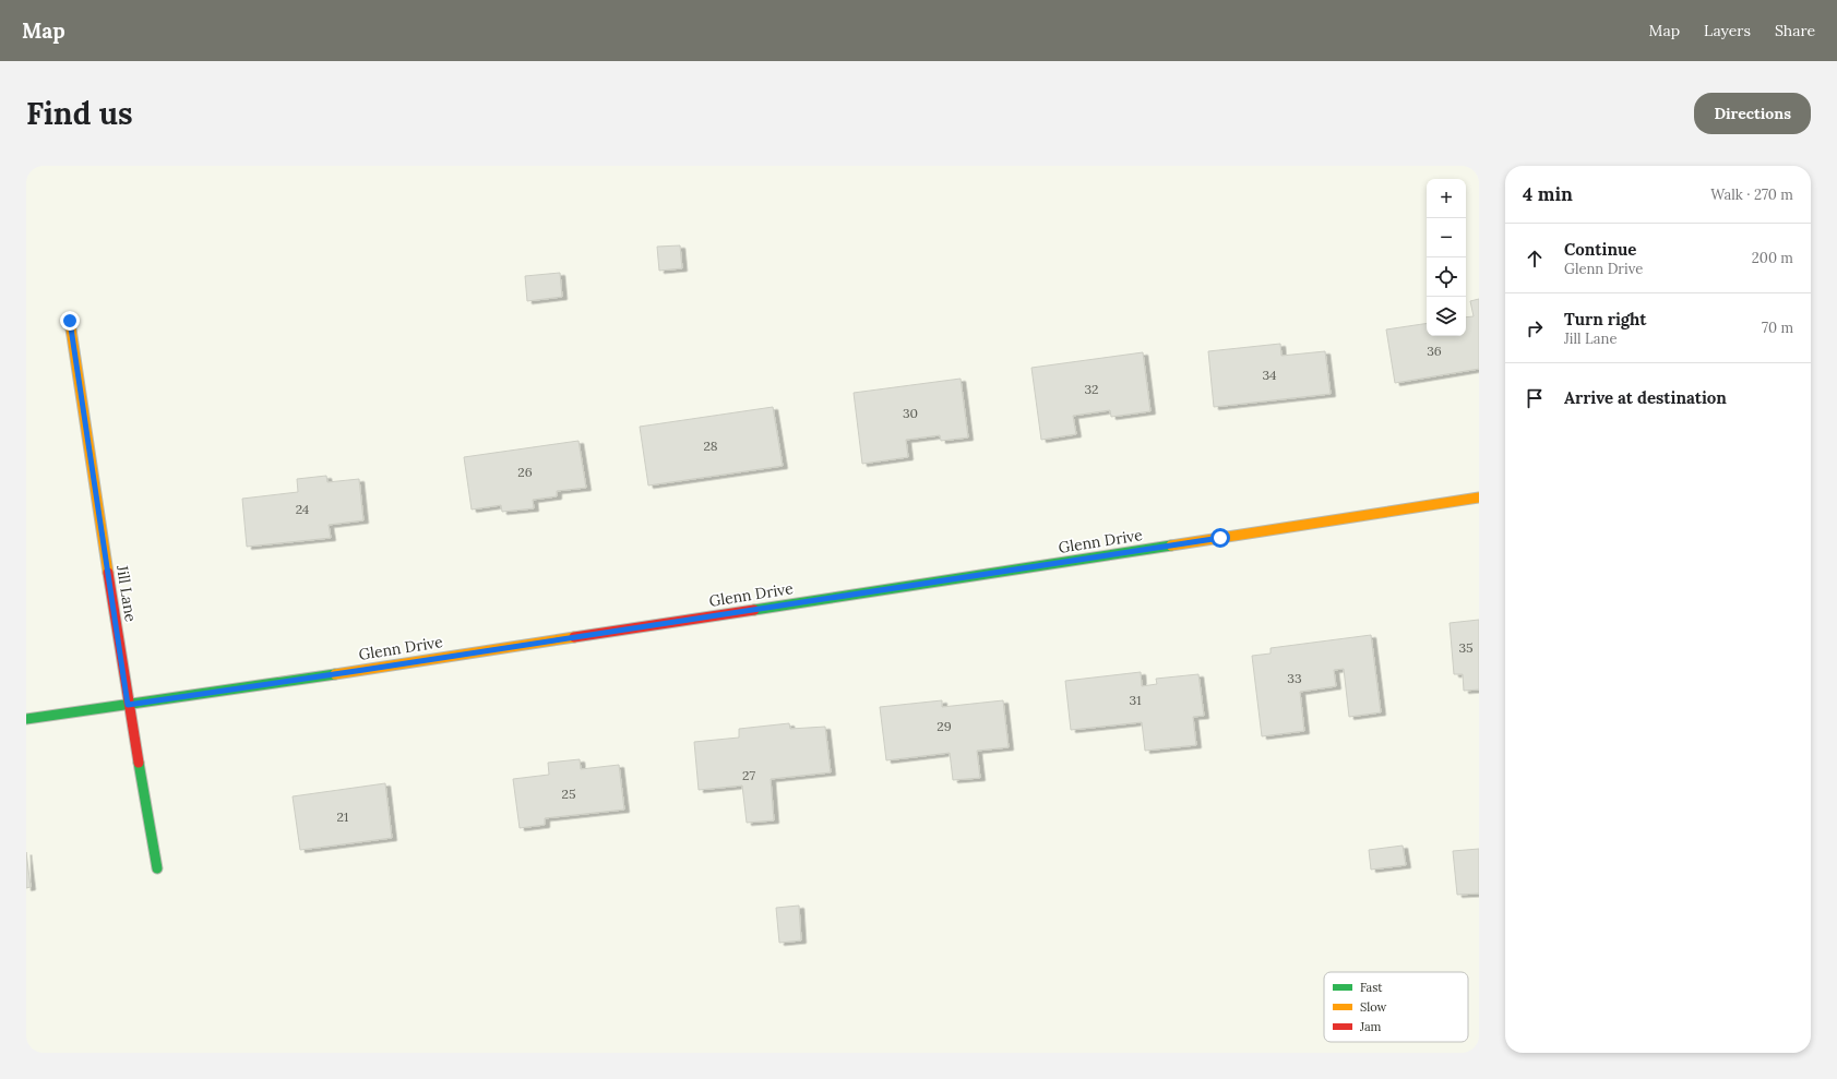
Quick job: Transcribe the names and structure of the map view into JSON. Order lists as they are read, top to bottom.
{
  "streets": {
    "street": ["Glenn Drive", "Jill Lane"]
  },
  "crossings": [
    ["Glenn Drive", "Jill Lane"]
  ],
  "house_numbers": [
    "36",
    "34",
    "32",
    "30",
    "28",
    "26",
    "24",
    "35",
    "33",
    "31",
    "29",
    "27",
    "25",
    "21"
  ],
  "legend": ["Fast", "Slow", "Jam"],
  "page": {
    "header": "Map",
    "nav": ["Map", "Layers", "Share"],
    "buttons": "Directions",
    "title": "Find us",
    "heading": ["4 min", "Walk · 270 m"],
    "map_buttons": ["+", "−"],
    "list": [
      ["Continue", "Glenn Drive", "200 m"],
      ["Turn right", "Jill Lane", "70 m"],
      "Arrive at destination"
    ]
  }
}
